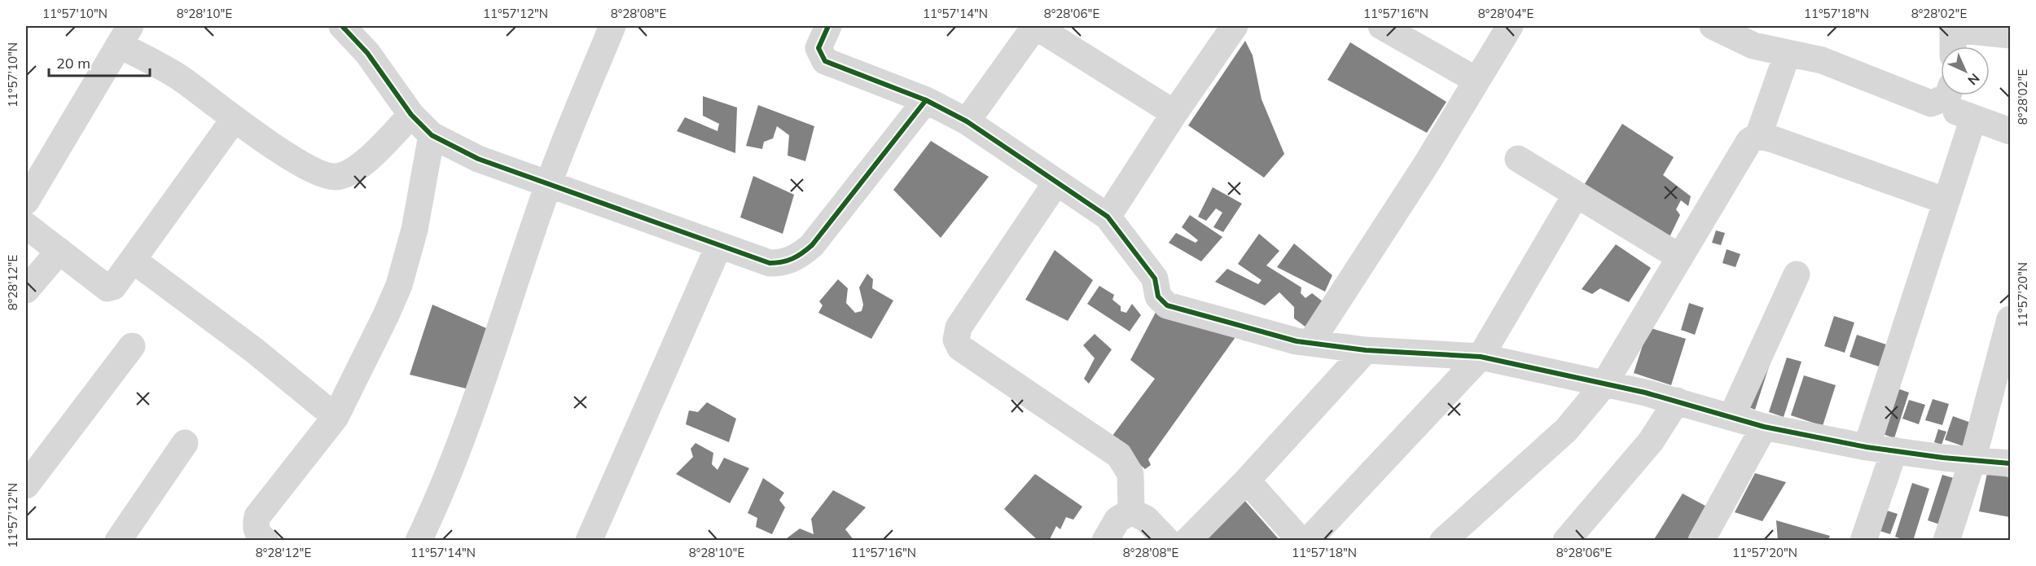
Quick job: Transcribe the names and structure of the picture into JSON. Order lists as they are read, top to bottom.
{
  "scale_bar": "20 m",
  "north": "bottom right",
  "coordinates": [
    "11°57'10\"N",
    "8°28'10\"E",
    "11°57'12\"N",
    "8°28'08\"E",
    "11°57'14\"N",
    "8°28'06\"E",
    "11°57'16\"N",
    "8°28'04\"E",
    "11°57'18\"N",
    "8°28'02\"E",
    "8°28'12\"E",
    "11°57'20\"N"
  ]
}
